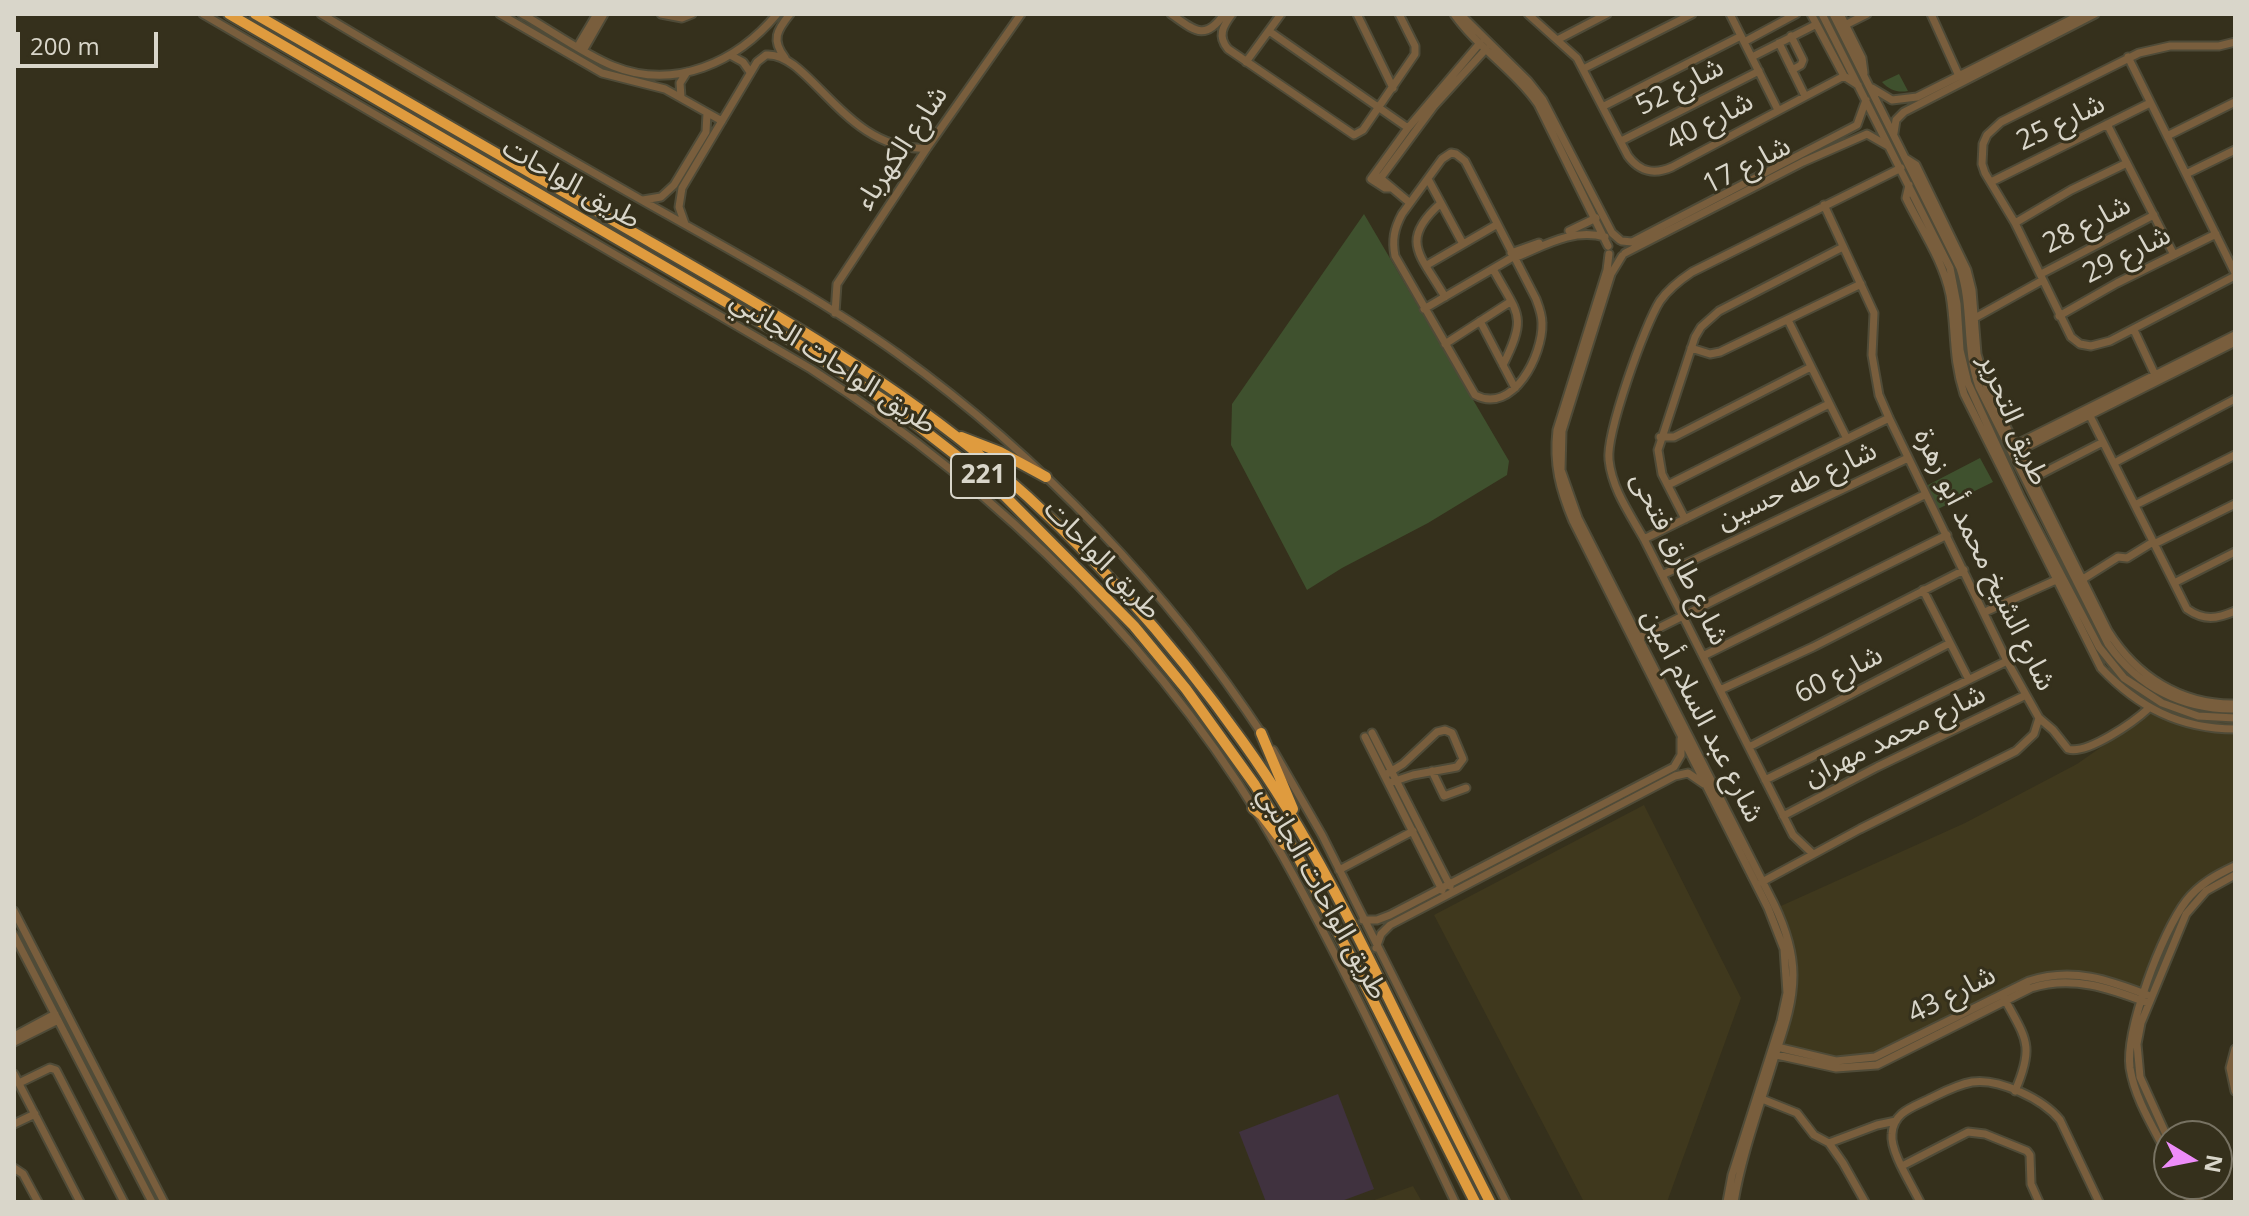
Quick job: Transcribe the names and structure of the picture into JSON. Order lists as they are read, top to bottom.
{
  "streets": {
    "highway": ["طريق الواحات", "221"],
    "street": [
      "شارع 52",
      "شارع 40",
      "شارع 25",
      "شارع الكهرباء",
      "شارع 17",
      "شارع 28",
      "شارع 29",
      "طريق الواحات الجانبي",
      "طريق التحرير",
      "شارع طه حسين",
      "شارع طارق فتحى",
      "شارع الشيخ محمد أبو زهرة",
      "شارع 60",
      "شارع عبد السلام أمين",
      "شارع محمد مهران",
      "شارع 43"
    ]
  },
  "crossings": [
    ["شارع 52", "شارع 40"],
    ["شارع الكهرباء", "طريق الواحات الجانبي"],
    ["شارع 17", "شارع عبد السلام أمين"],
    ["طريق التحرير", "شارع طارق فتحى"],
    ["شارع طه حسين", "شارع طارق فتحى"],
    ["شارع طه حسين", "شارع الشيخ محمد أبو زهرة"],
    ["شارع طارق فتحى", "شارع الشيخ محمد أبو زهرة"],
    ["شارع طارق فتحى", "شارع 60"],
    ["شارع طارق فتحى", "شارع محمد مهران"],
    ["شارع الشيخ محمد أبو زهرة", "شارع عبد السلام أمين"],
    ["شارع الشيخ محمد أبو زهرة", "شارع محمد مهران"],
    ["شارع عبد السلام أمين", "شارع 43"]
  ],
  "scale_bar": "200 m",
  "north": "right"
}
